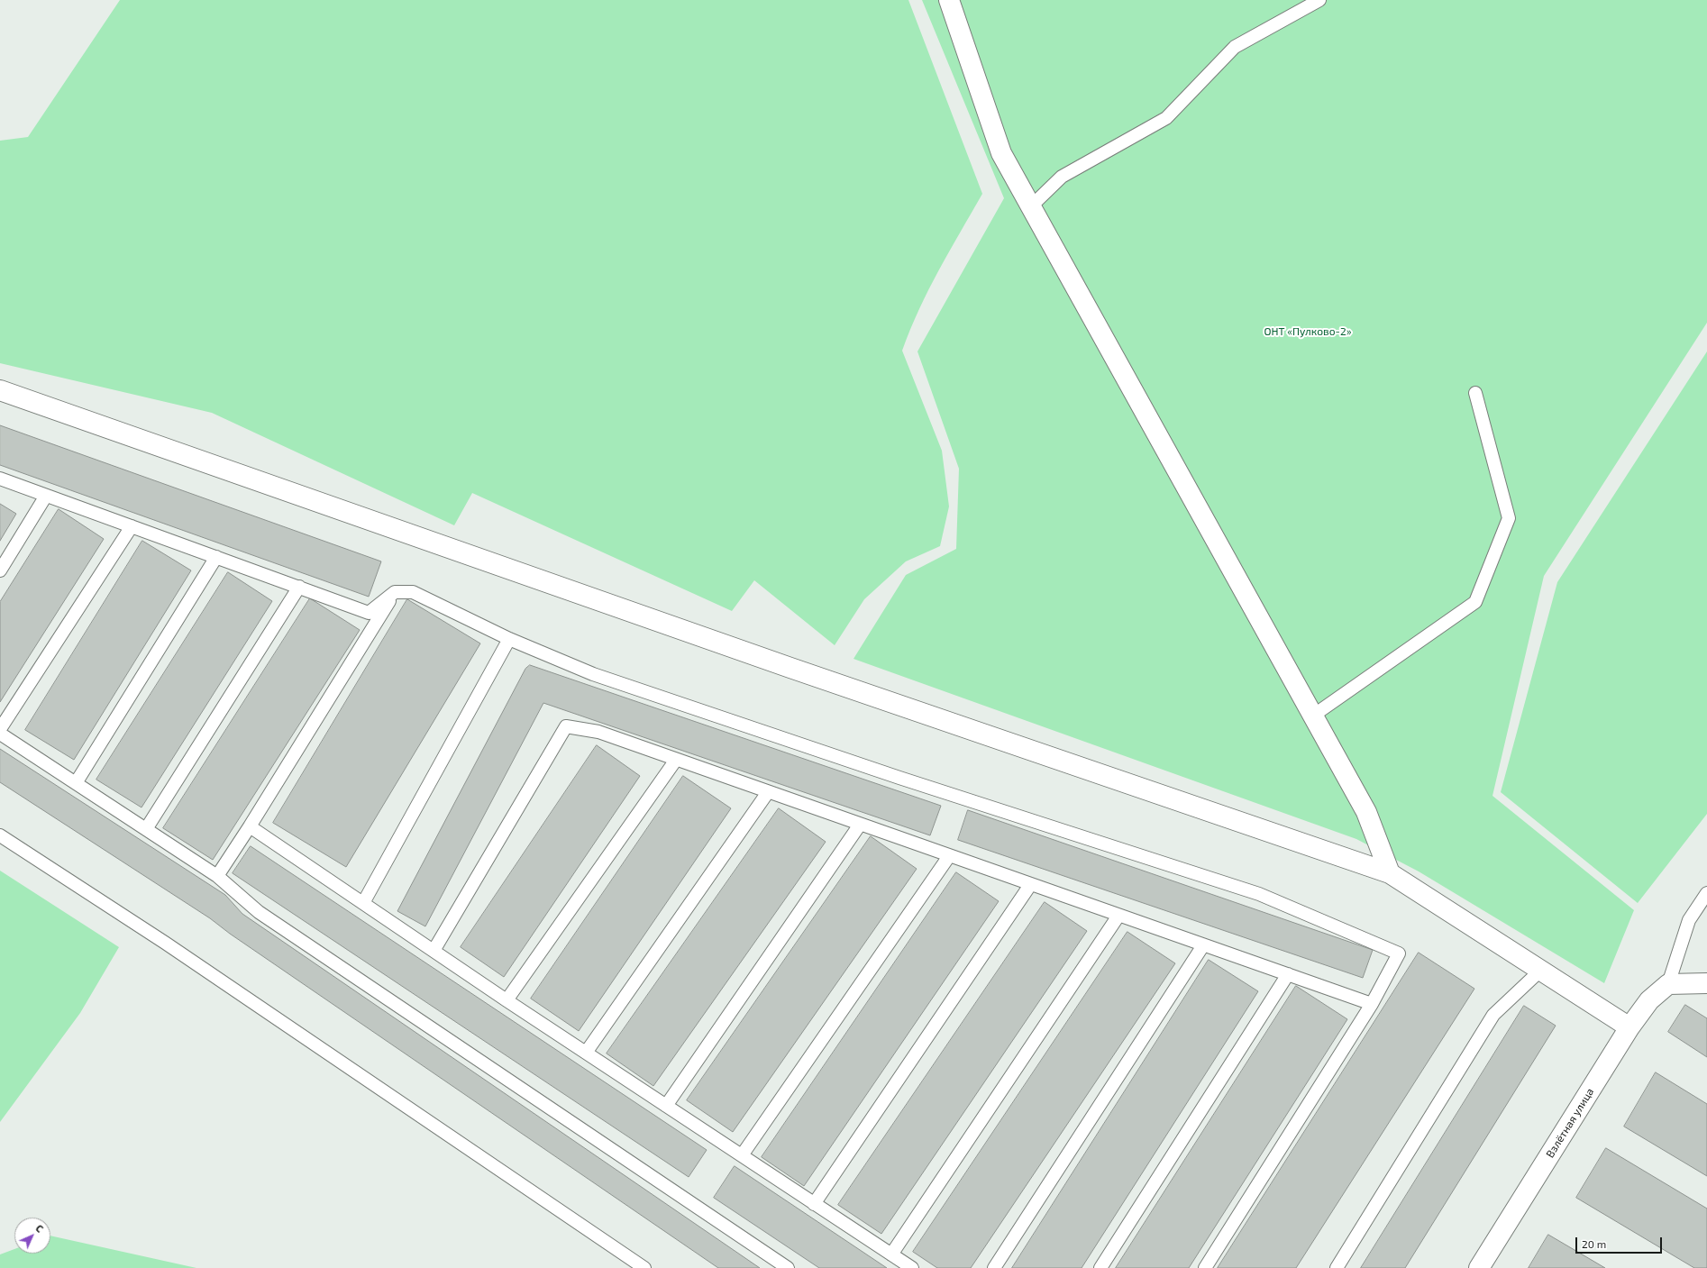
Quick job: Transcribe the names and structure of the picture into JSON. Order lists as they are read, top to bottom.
{
  "streets": {
    "street": ["Взлётная улица"]
  },
  "parks": ["ОНТ «Пулково-2»"],
  "scale_bar": "20 m",
  "north": "top right"
}
